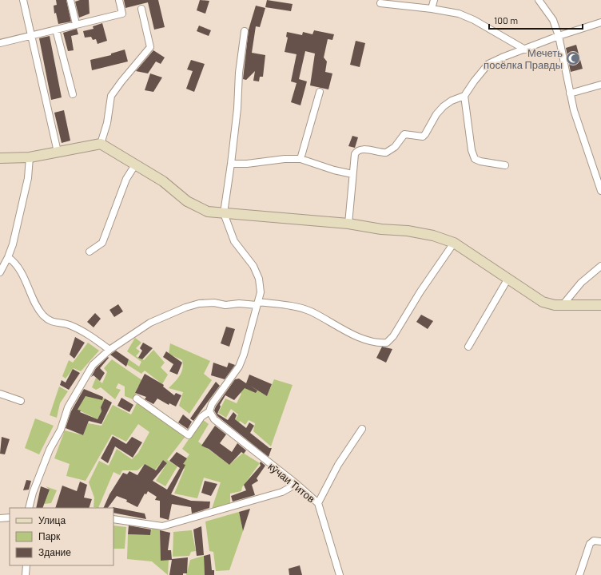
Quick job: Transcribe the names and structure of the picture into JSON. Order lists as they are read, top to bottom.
{
  "streets": {
    "street": ["кӯчаи Титов"]
  },
  "places": {
    "mosque": ["Мечеть посёлка Правды"]
  },
  "legend": ["Улица", "Парк", "Здание"],
  "scale_bar": "100 m"
}
